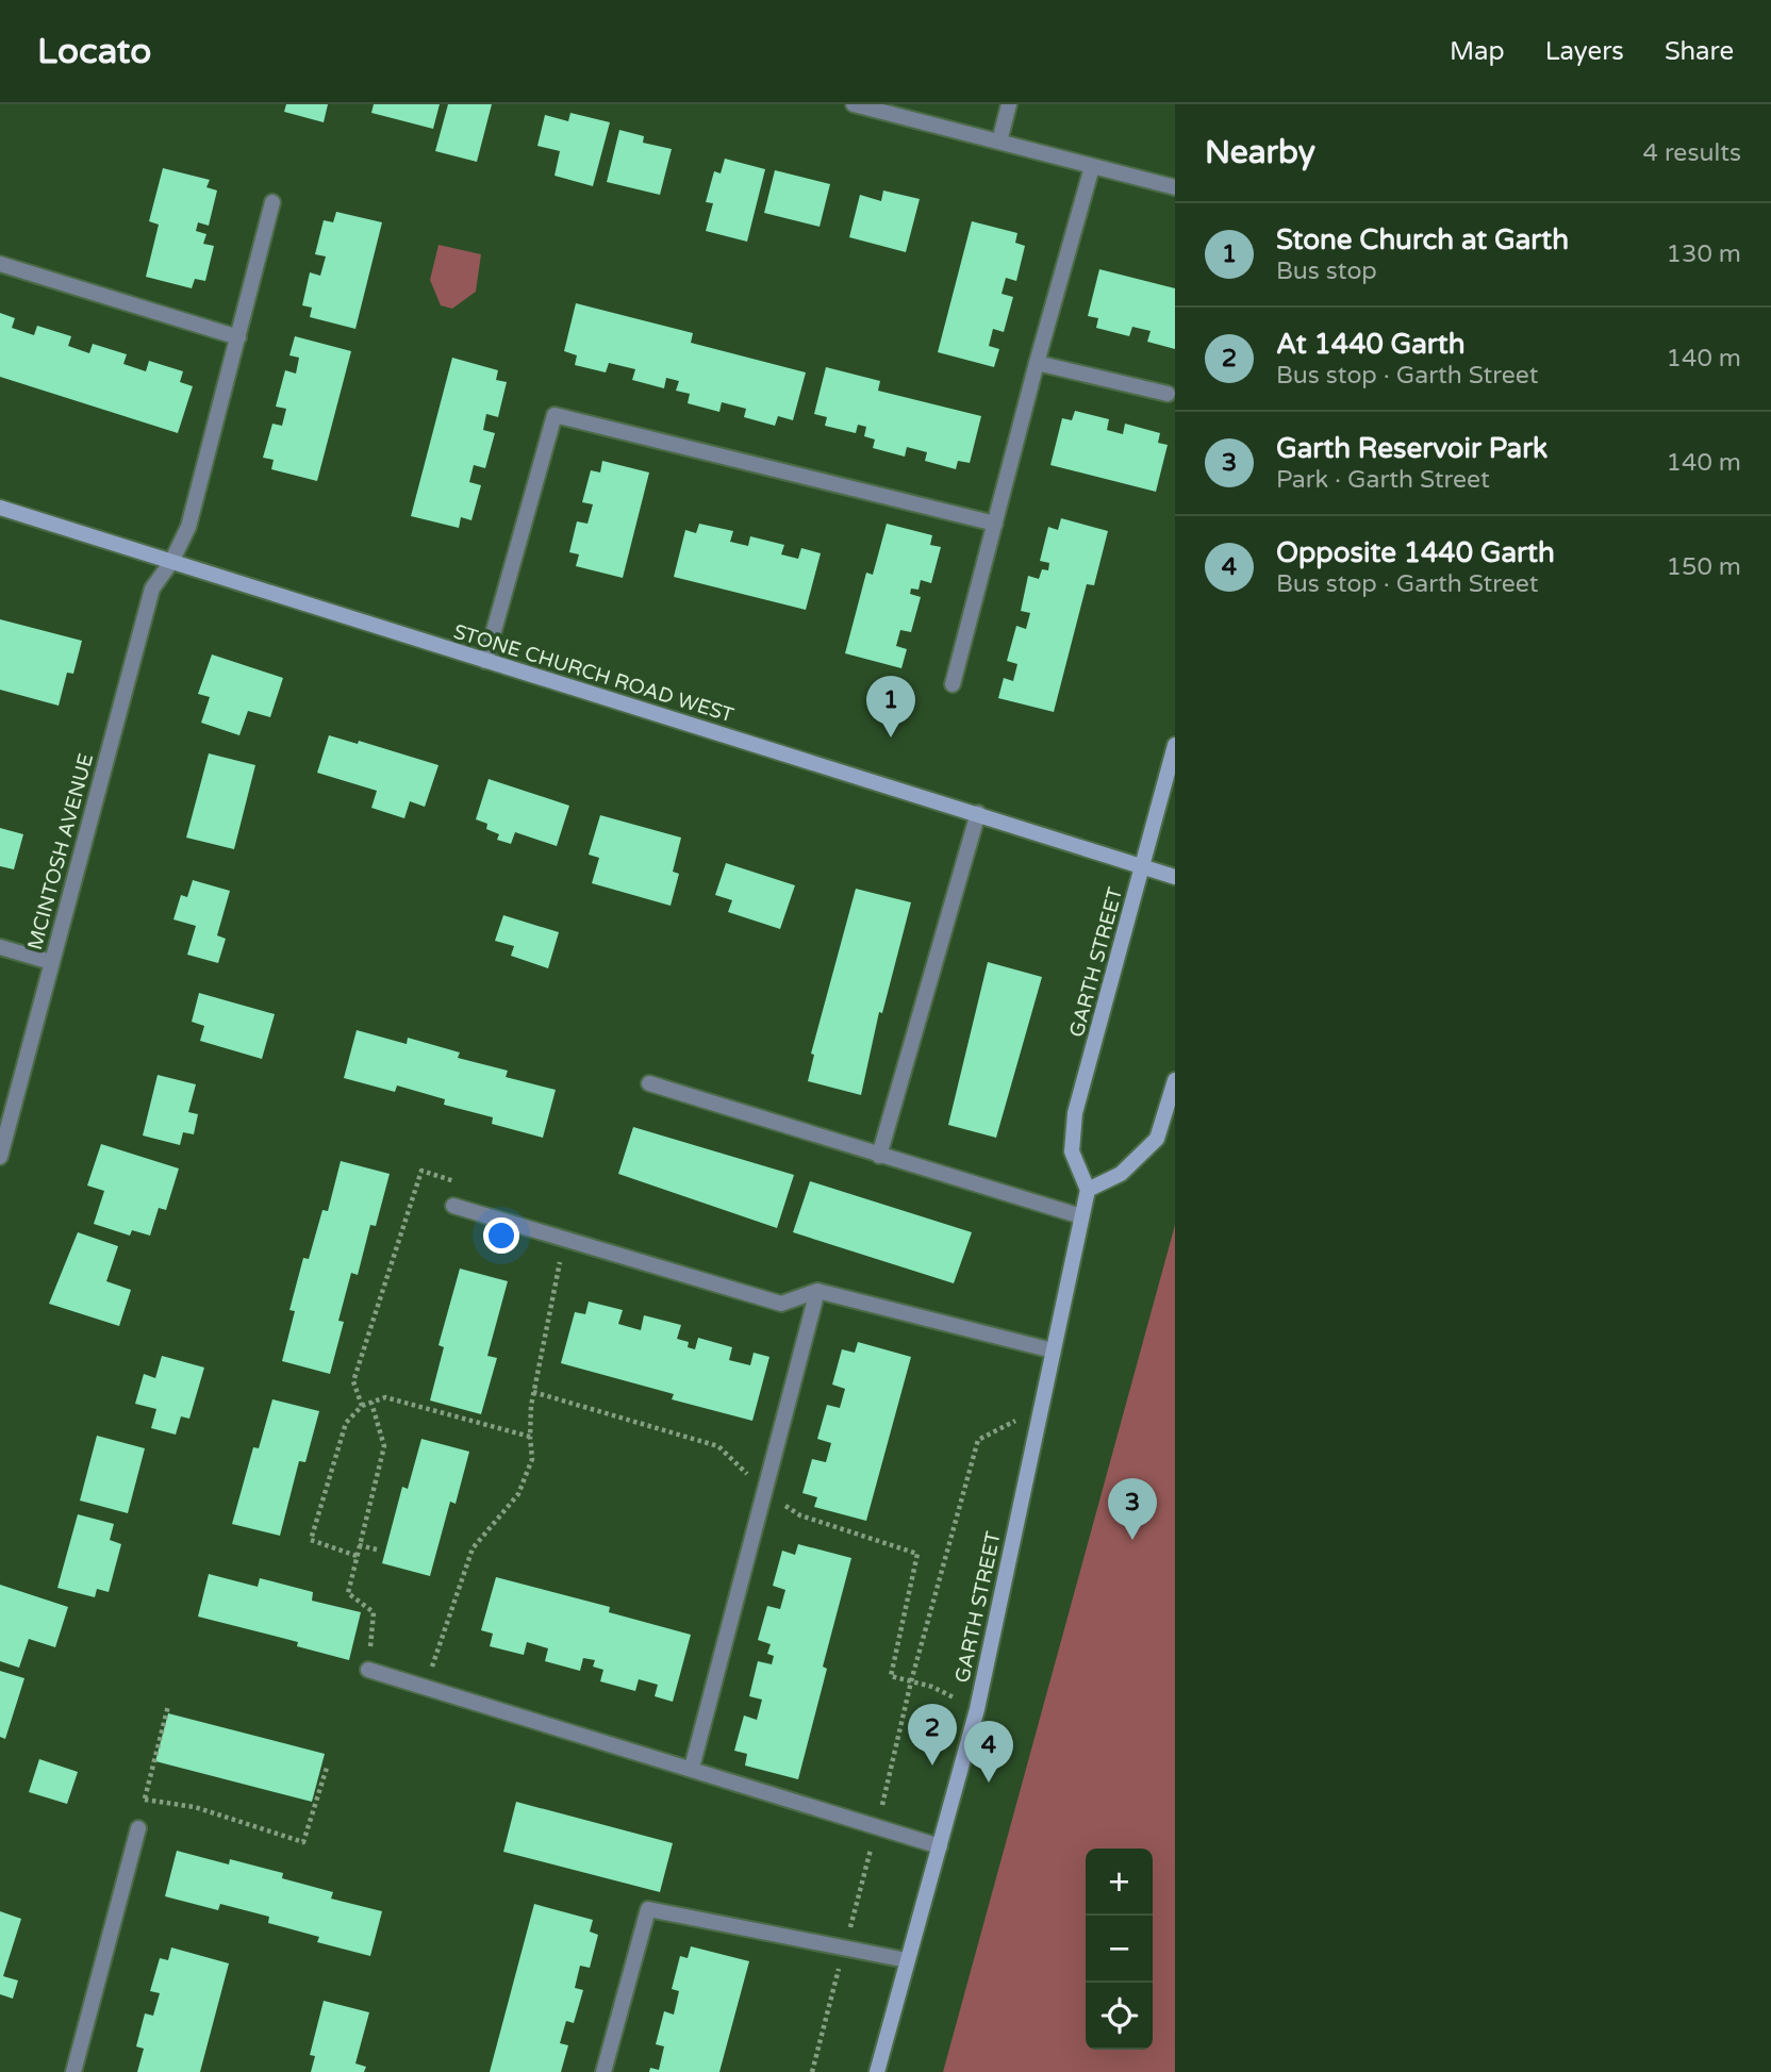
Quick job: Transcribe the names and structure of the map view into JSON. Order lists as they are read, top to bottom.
{
  "streets": {
    "main road": ["STONE CHURCH ROAD WEST", "GARTH STREET"],
    "street": ["MCINTOSH AVENUE"]
  },
  "crossings": [
    ["STONE CHURCH ROAD WEST", "MCINTOSH AVENUE"],
    ["STONE CHURCH ROAD WEST", "GARTH STREET"]
  ],
  "page": {
    "header": "Locato",
    "nav": ["Map", "Layers", "Share"],
    "heading": ["Nearby", "4 results"],
    "list": [
      {
        "mark": "1",
        "name": "Stone Church at Garth",
        "note": "Bus stop",
        "value": "130 m"
      },
      {
        "mark": "2",
        "name": "At 1440 Garth",
        "note": "Bus stop · Garth Street",
        "value": "140 m"
      },
      {
        "mark": "3",
        "name": "Garth Reservoir Park",
        "note": "Park · Garth Street",
        "value": "140 m"
      },
      {
        "mark": "4",
        "name": "Opposite 1440 Garth",
        "note": "Bus stop · Garth Street",
        "value": "150 m"
      }
    ],
    "pins": [
      "1",
      "3",
      "2",
      "4"
    ],
    "map_buttons": ["+", "−"]
  }
}
